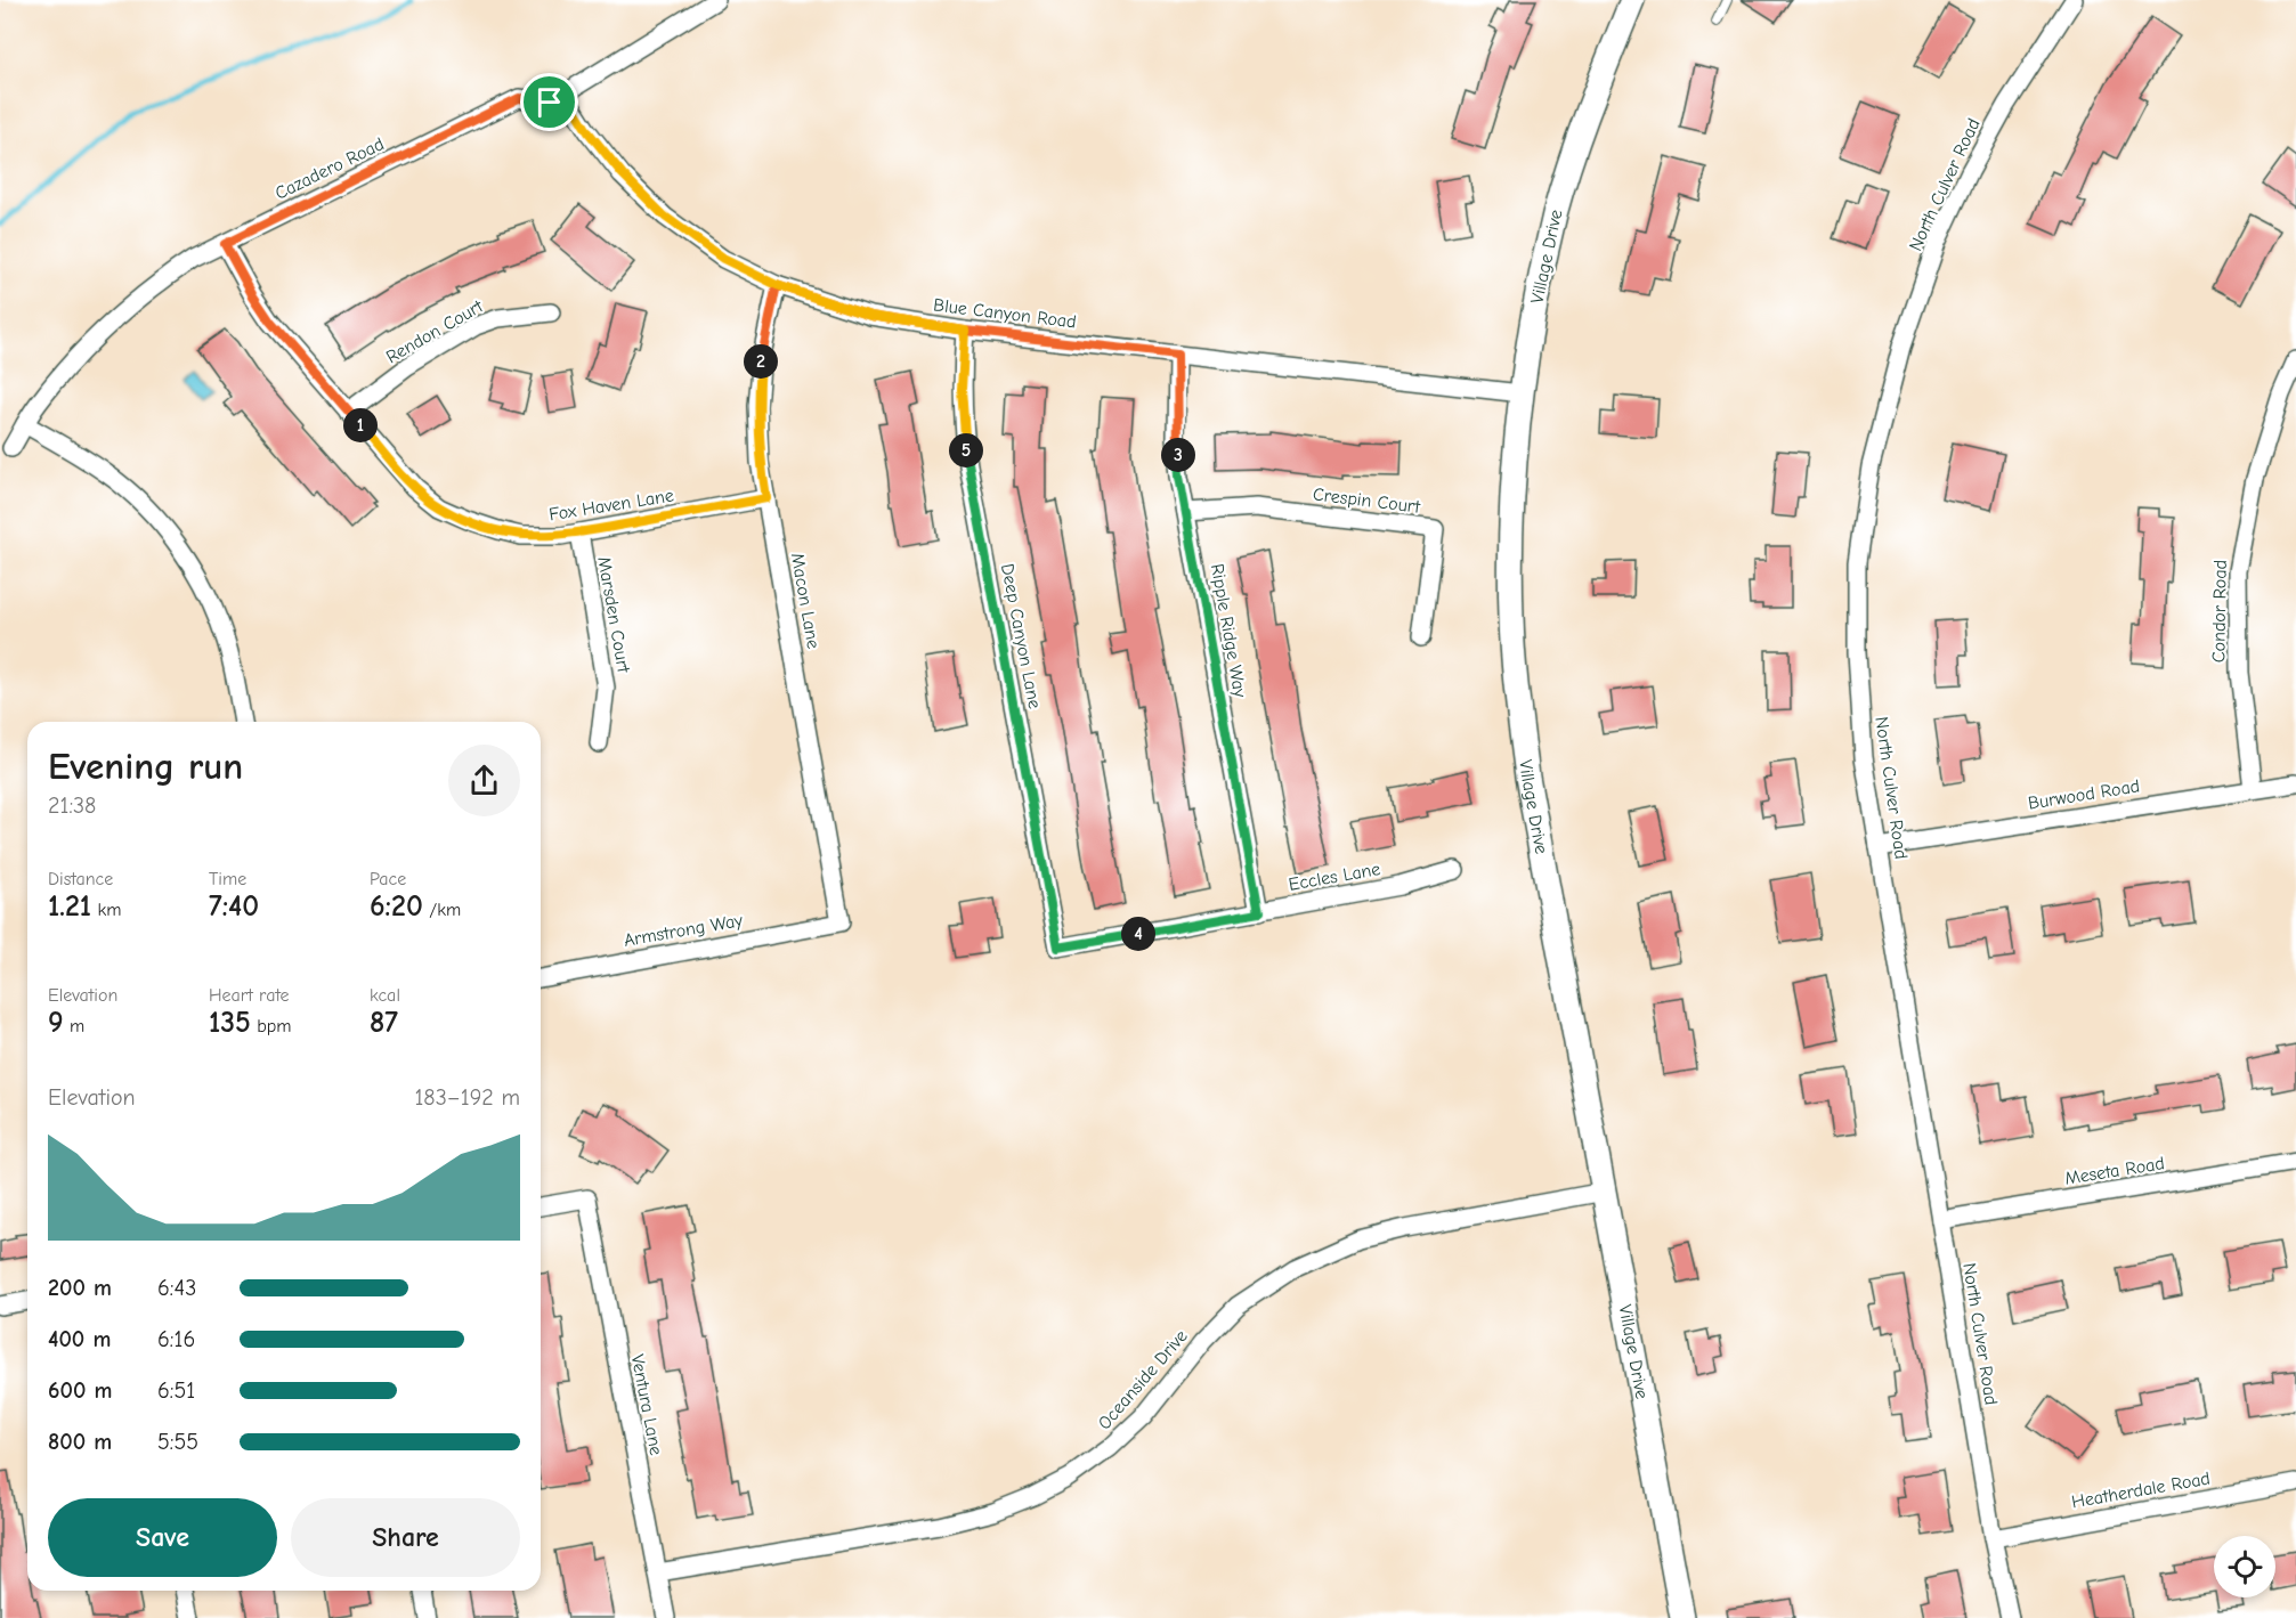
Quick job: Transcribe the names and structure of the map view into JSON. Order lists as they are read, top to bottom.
{
  "streets": {
    "main road": ["Village Drive"],
    "street": [
      "Cazadero Road",
      "North Culver Road",
      "Blue Canyon Road",
      "Rendon Court",
      "Crespin Court",
      "Fox Haven Lane",
      "Macon Lane",
      "Condor Road",
      "Marsden Court",
      "Ripple Ridge Way",
      "Deep Canyon Lane",
      "Burwood Road",
      "Eccles Lane",
      "Armstrong Way",
      "Meseta Road",
      "Oceanside Drive",
      "Ventura Lane",
      "Heatherdale Road"
    ]
  },
  "crossings": [
    ["Cazadero Road", "Blue Canyon Road"],
    ["Cazadero Road", "Fox Haven Lane"],
    ["North Culver Road", "Burwood Road"],
    ["North Culver Road", "Meseta Road"],
    ["North Culver Road", "Heatherdale Road"],
    ["Village Drive", "Blue Canyon Road"],
    ["Village Drive", "Oceanside Drive"],
    ["Blue Canyon Road", "Macon Lane"],
    ["Blue Canyon Road", "Ripple Ridge Way"],
    ["Blue Canyon Road", "Deep Canyon Lane"],
    ["Rendon Court", "Fox Haven Lane"],
    ["Crespin Court", "Ripple Ridge Way"],
    ["Fox Haven Lane", "Macon Lane"],
    ["Fox Haven Lane", "Marsden Court"],
    ["Macon Lane", "Armstrong Way"],
    ["Condor Road", "Burwood Road"],
    ["Ripple Ridge Way", "Eccles Lane"],
    ["Deep Canyon Lane", "Eccles Lane"],
    ["Oceanside Drive", "Ventura Lane"]
  ],
  "page": {
    "pins": [
      "2",
      "1",
      "5",
      "3",
      "4"
    ],
    "heading": ["Evening run", "21:38"],
    "stats": [
      ["Distance", "1.21 km"],
      ["Time", "7:40"],
      ["Pace", "6:20 /km"],
      ["Elevation", "9 m"],
      ["Heart rate", "135 bpm"],
      ["kcal", "87"]
    ],
    "chart": ["Elevation", "183–192 m"],
    "list": [
      {
        "name": "200 m",
        "note": "6:43"
      },
      {
        "name": "400 m",
        "note": "6:16"
      },
      {
        "name": "600 m",
        "note": "6:51"
      },
      {
        "name": "800 m",
        "note": "5:55"
      }
    ],
    "buttons": ["Save", "Share"]
  }
}
